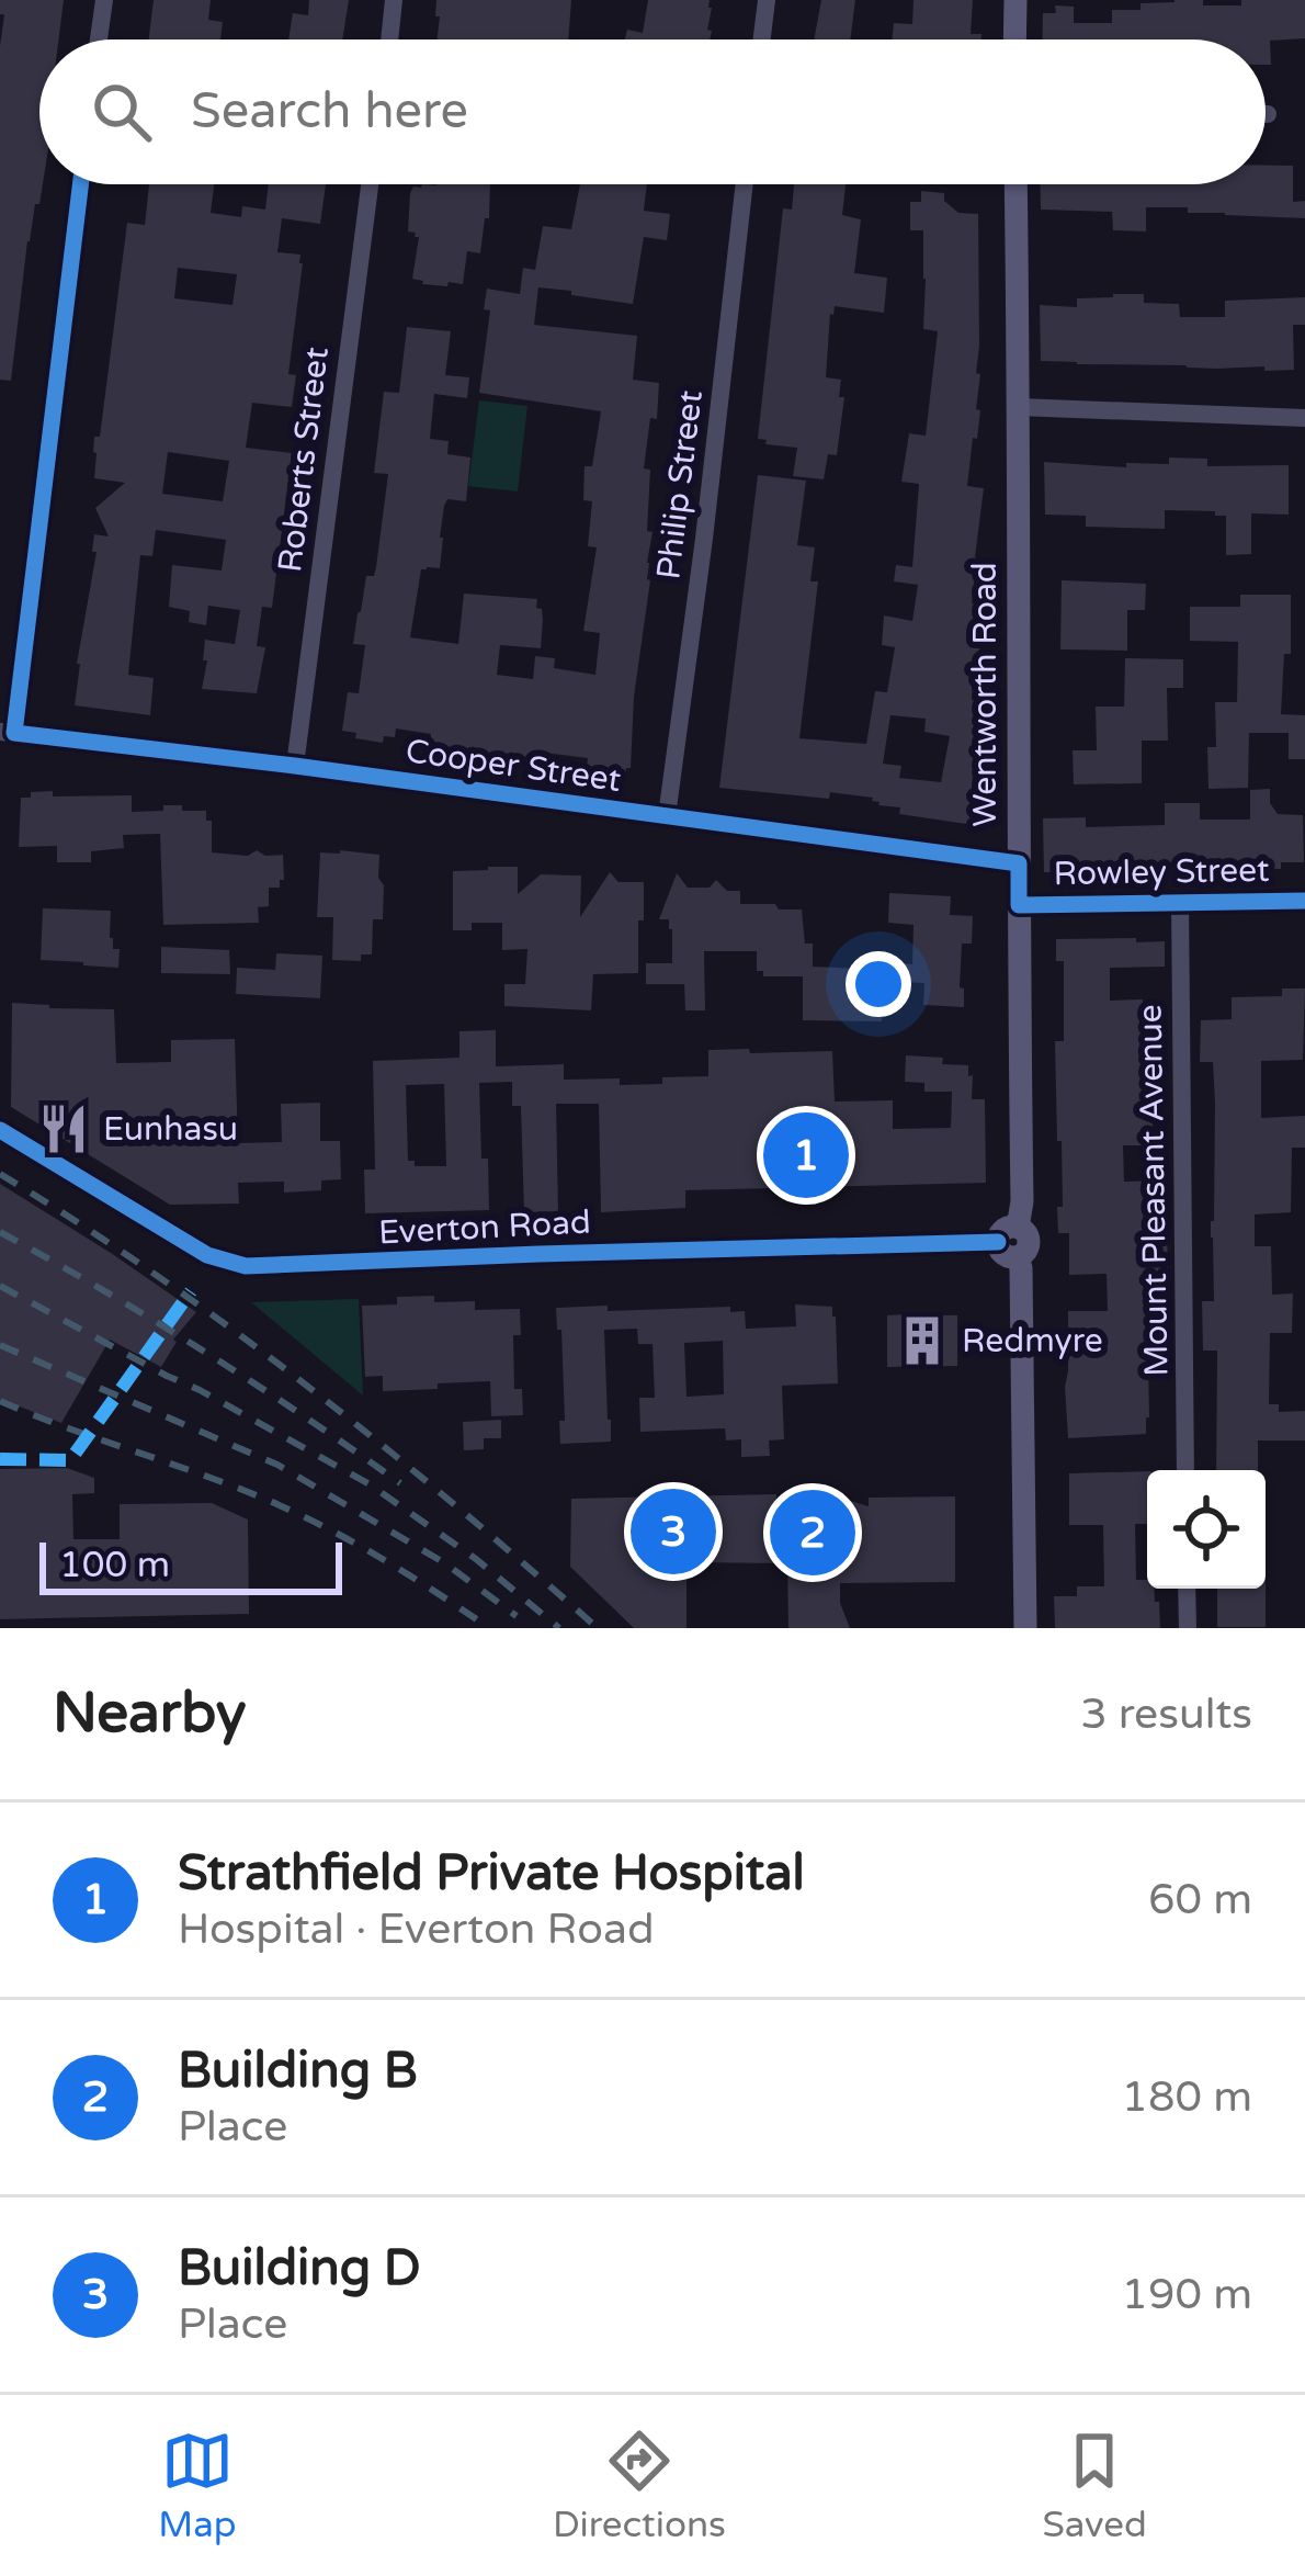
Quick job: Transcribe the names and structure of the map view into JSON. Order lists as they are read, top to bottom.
{
  "streets": {
    "street": [
      "Roberts Street",
      "Philip Street",
      "Wentworth Road",
      "Cooper Street",
      "Rowley Street",
      "Mount Pleasant Avenue",
      "Everton Road"
    ]
  },
  "crossings": [
    ["Roberts Street", "Cooper Street"],
    ["Philip Street", "Cooper Street"],
    ["Wentworth Road", "Cooper Street"],
    ["Wentworth Road", "Rowley Street"],
    ["Wentworth Road", "Everton Road"],
    ["Rowley Street", "Mount Pleasant Avenue"]
  ],
  "places": {
    "restaurant": ["Eunhasu"],
    "building": ["Redmyre"]
  },
  "scale_bar": "100 m",
  "page": {
    "search": "Search here",
    "pins": ["1", "3", "2"],
    "scale": "100 m",
    "heading": ["Nearby", "3 results"],
    "list": [
      {
        "mark": "1",
        "name": "Strathfield Private Hospital",
        "note": "Hospital · Everton Road",
        "value": "60 m"
      },
      {
        "mark": "2",
        "name": "Building B",
        "note": "Place",
        "value": "180 m"
      },
      {
        "mark": "3",
        "name": "Building D",
        "note": "Place",
        "value": "190 m"
      }
    ],
    "nav": ["Map", "Directions", "Saved"]
  }
}
